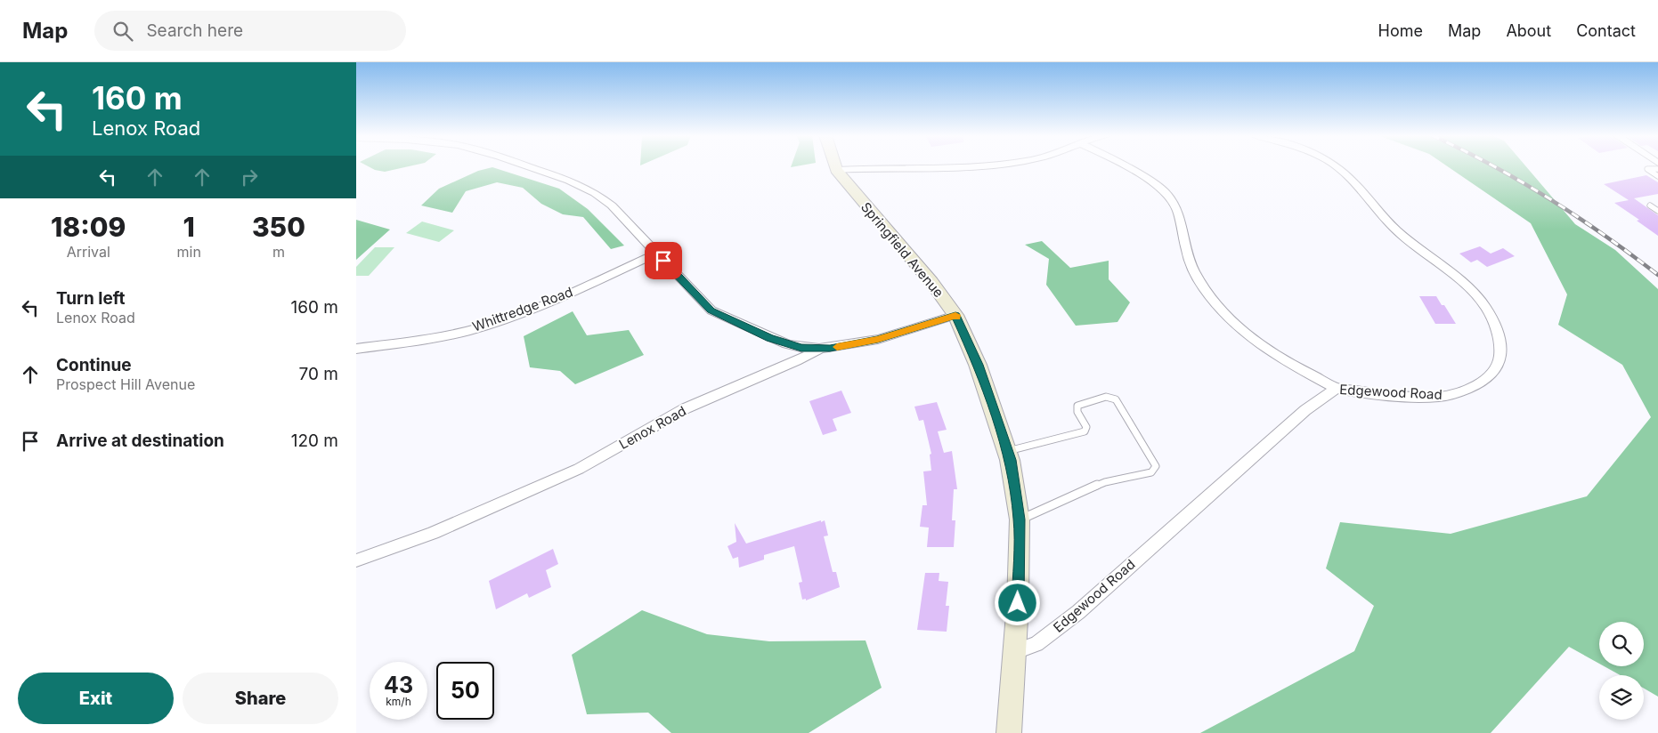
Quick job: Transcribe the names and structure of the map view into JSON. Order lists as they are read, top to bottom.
{
  "streets": {
    "main road": ["Springfield Avenue"],
    "street": ["Whittredge Road", "Edgewood Road", "Lenox Road"]
  },
  "crossings": [
    ["Springfield Avenue", "Edgewood Road"],
    ["Springfield Avenue", "Lenox Road"]
  ],
  "page": {
    "header": "Map",
    "search": "Search here",
    "nav": [
      "Home",
      "Map",
      "About",
      "Contact"
    ],
    "turn": ["160 m", "Lenox Road"],
    "eta": [
      "18:09",
      "Arrival",
      "1",
      "min",
      "350",
      "m"
    ],
    "list": [
      {
        "name": "Turn left",
        "note": "Lenox Road",
        "value": "160 m"
      },
      {
        "name": "Continue",
        "note": "Prospect Hill Avenue",
        "value": "70 m"
      },
      {
        "name": "Arrive at destination",
        "value": "120 m"
      }
    ],
    "speed": "43 km/h",
    "limit": "50",
    "buttons": ["Exit", "Share"]
  }
}
